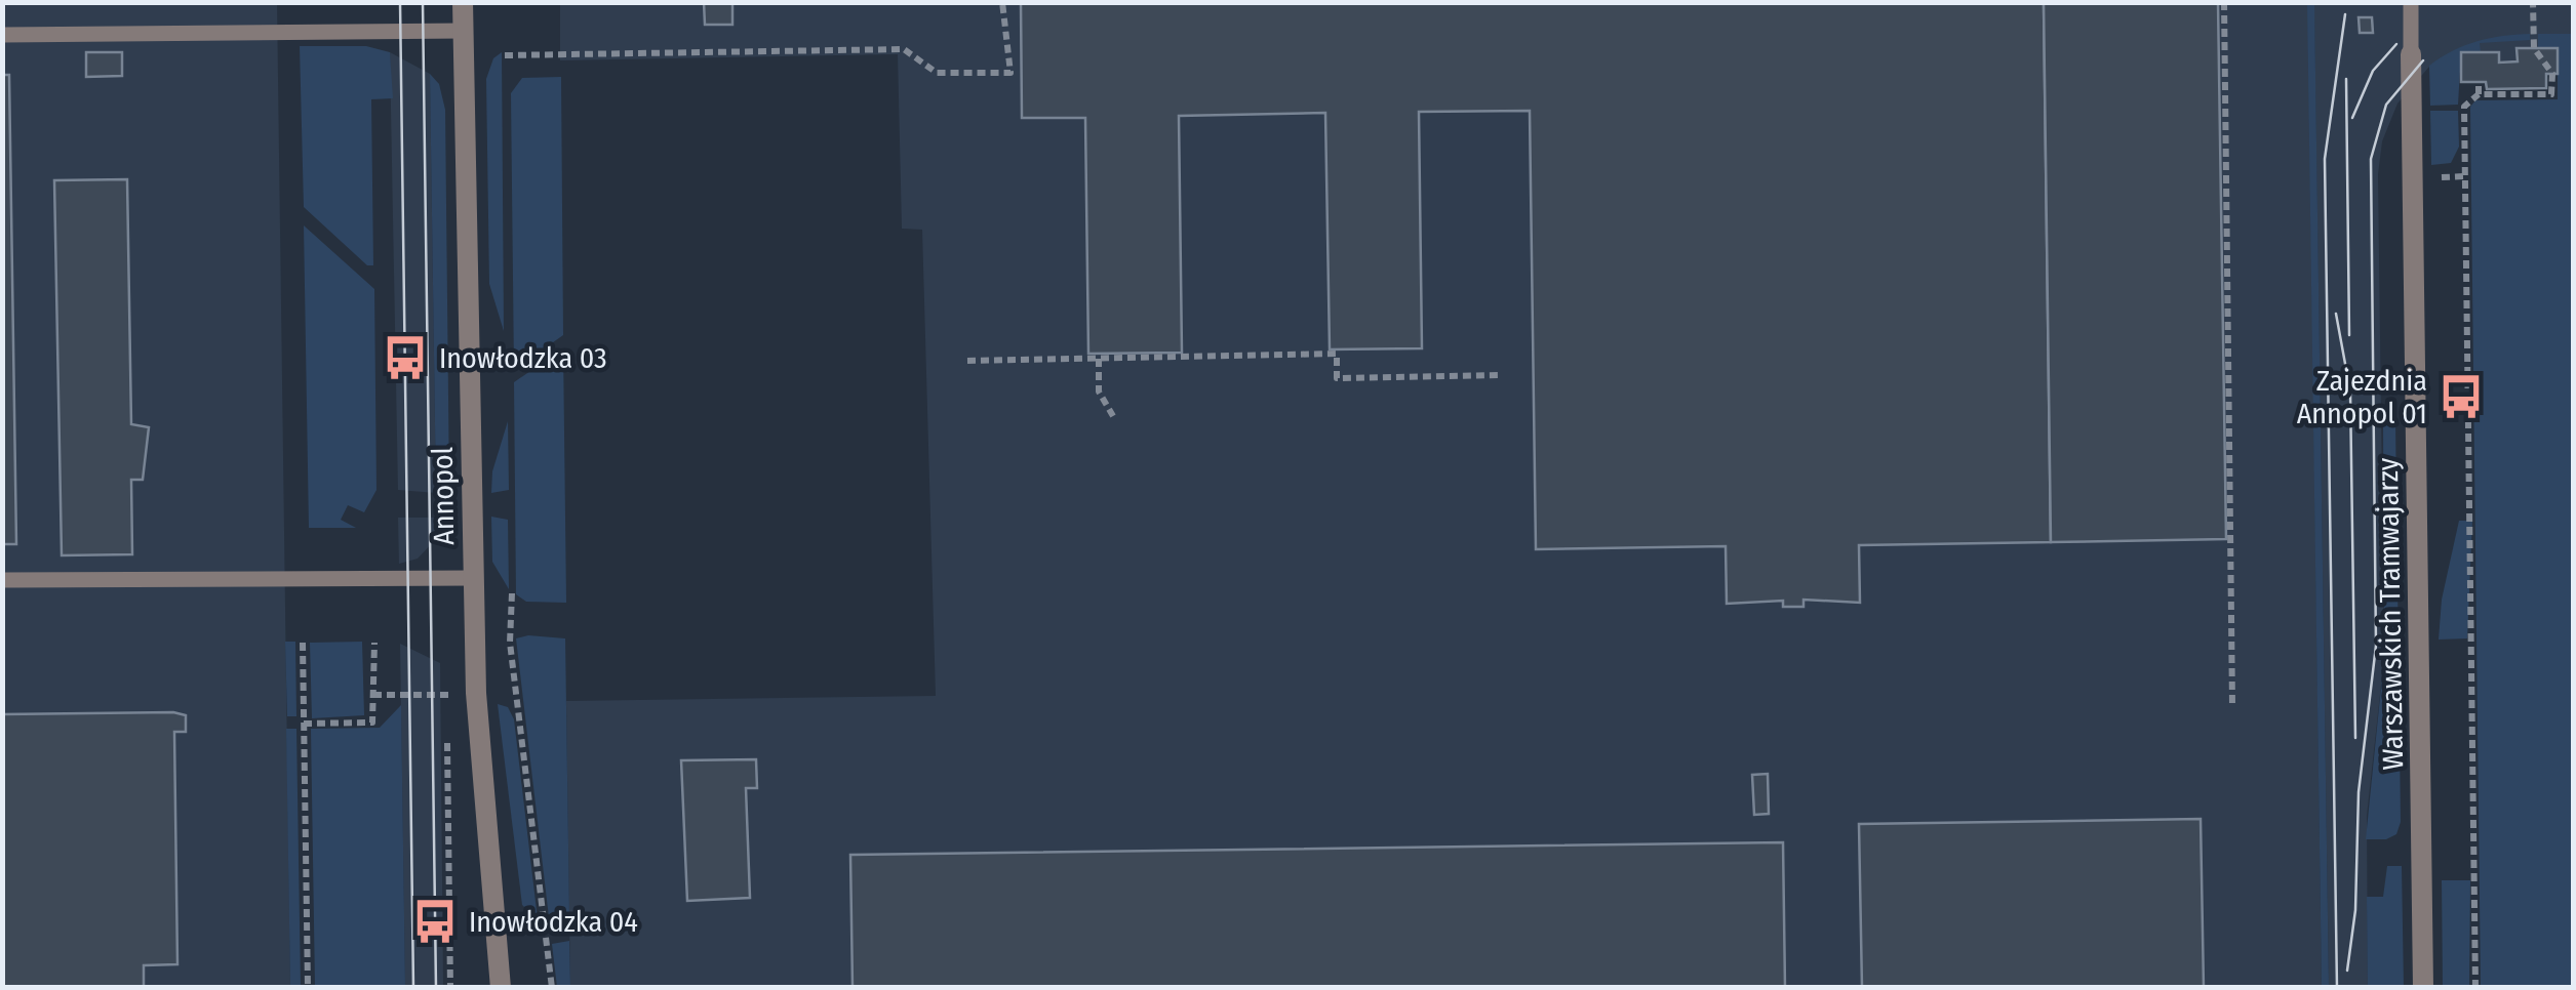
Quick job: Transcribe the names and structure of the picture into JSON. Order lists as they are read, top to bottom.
{
  "streets": {
    "street": ["Annopol", "Warszawskich Tramwajarzy"]
  },
  "places": {
    "bus stop": ["Inowłodzka 03", "Zajezdnia Annopol 01", "Inowłodzka 04"]
  }
}
